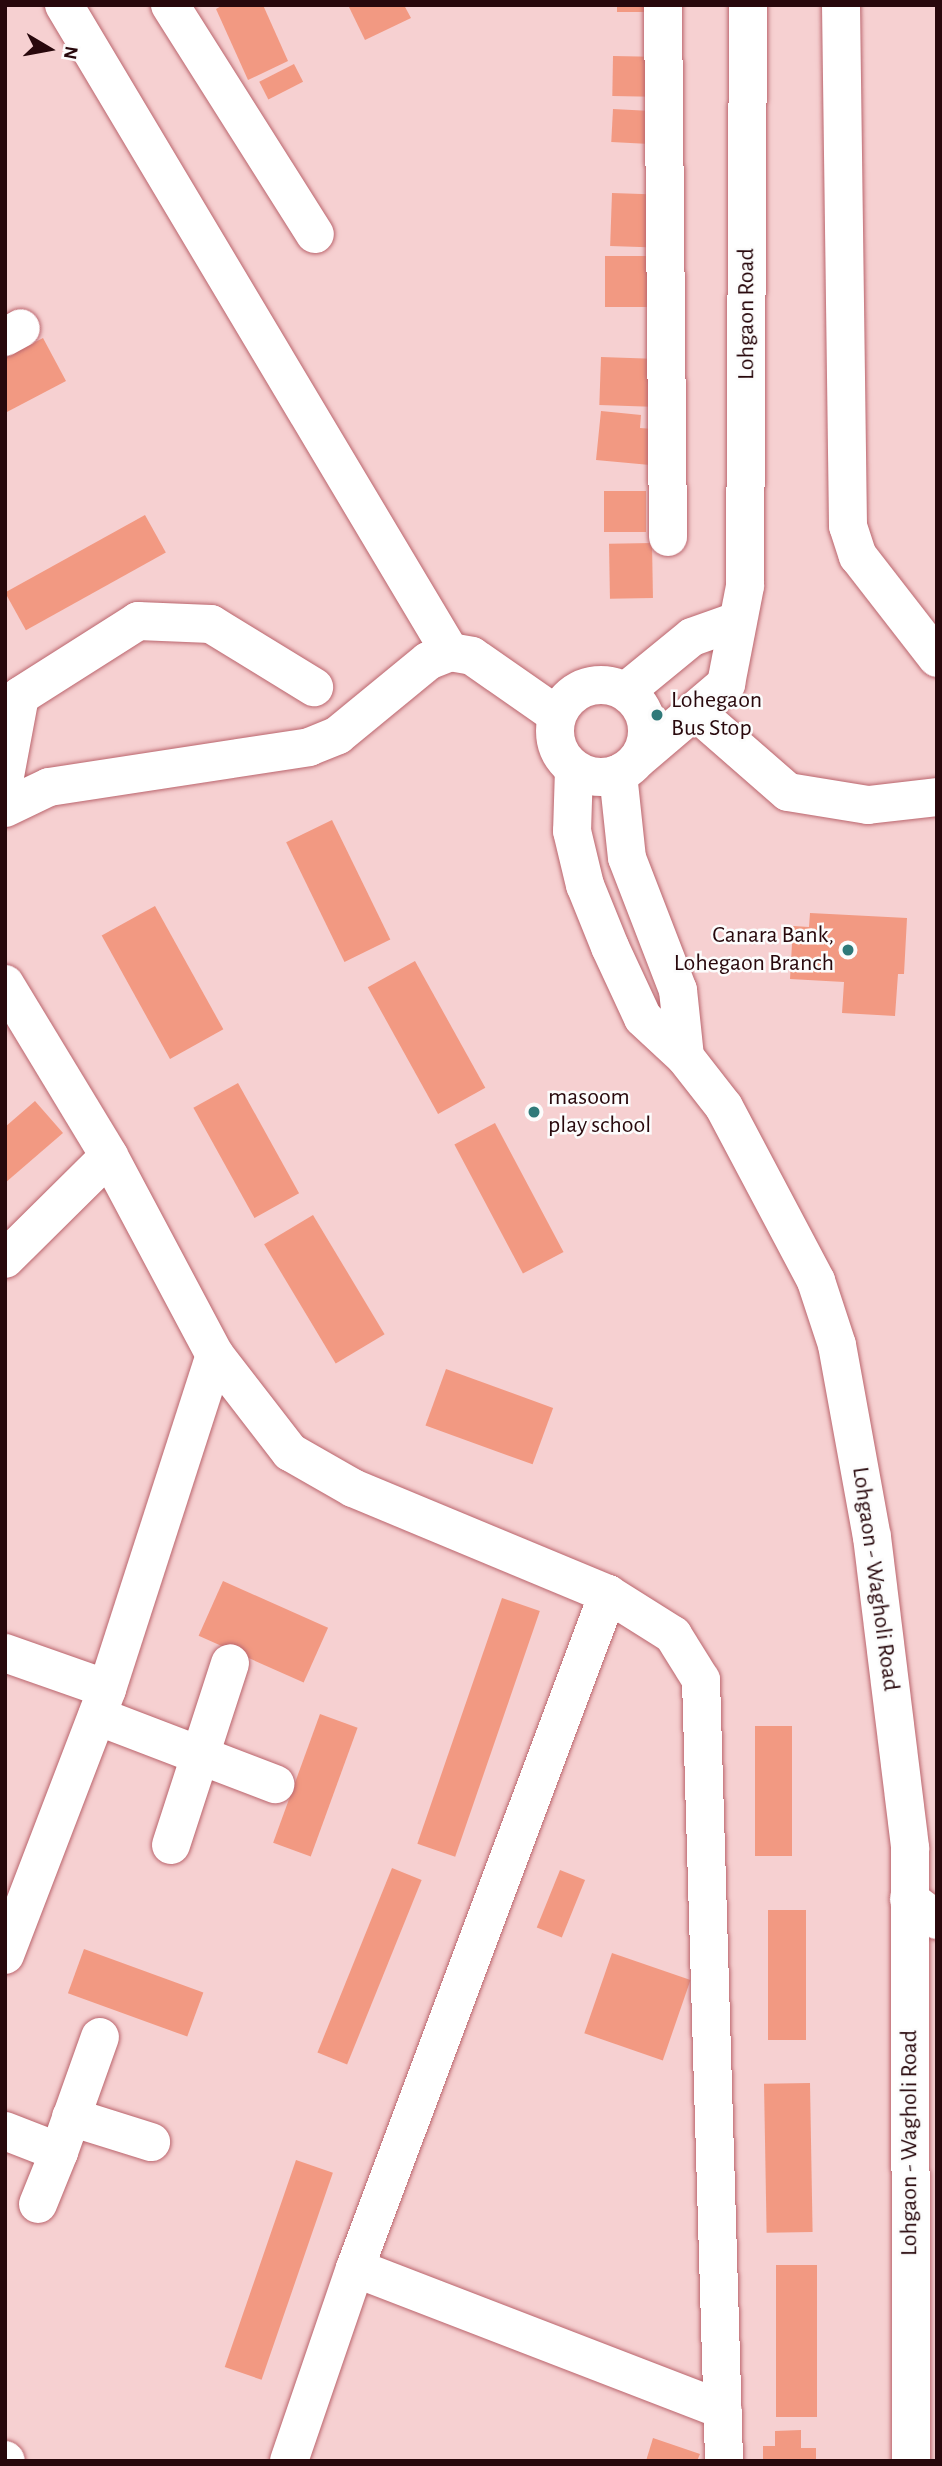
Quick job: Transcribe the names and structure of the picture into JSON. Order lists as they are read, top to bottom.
{
  "streets": {
    "main road": ["Lohgaon Road", "Lohgaon - Wagholi Road"]
  },
  "crossings": [
    ["Lohgaon Road", "Lohgaon - Wagholi Road"]
  ],
  "places": ["Lohegaon Bus Stop", "Canara Bank, Lohegaon Branch", "masoom play school"],
  "north": "right"
}
